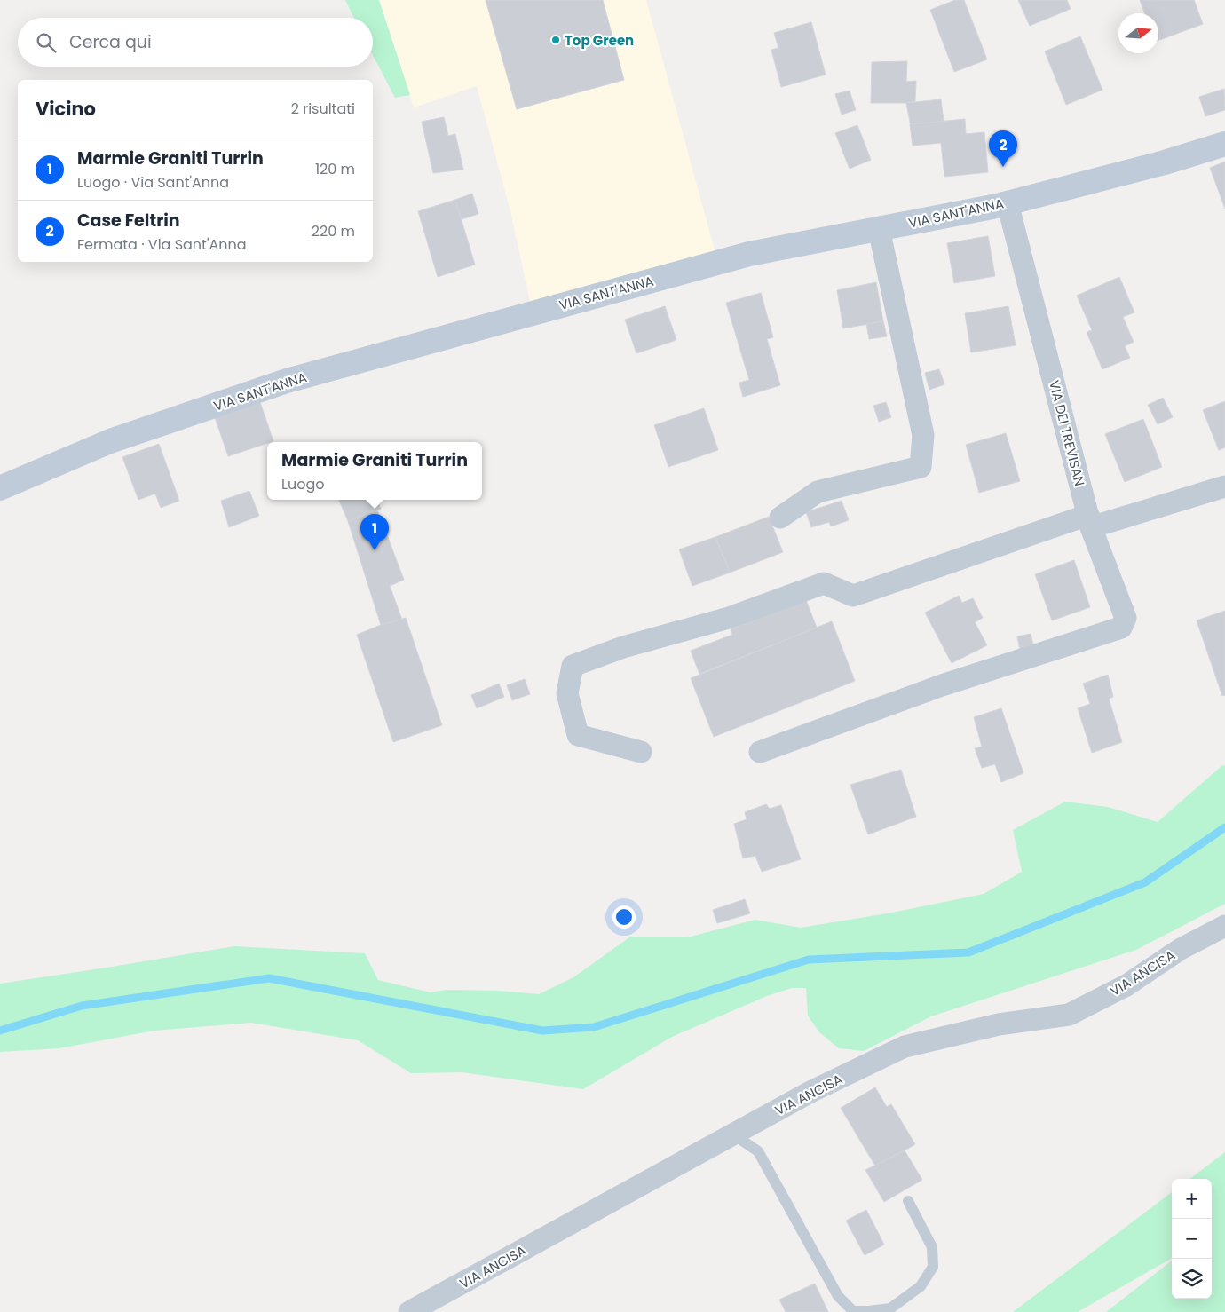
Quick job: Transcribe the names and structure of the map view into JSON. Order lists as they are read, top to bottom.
{
  "streets": {
    "main road": ["VIA SANT'ANNA"],
    "street": ["VIA DEI TREVISAN", "VIA ANCISA"]
  },
  "crossings": [
    ["VIA SANT'ANNA", "VIA DEI TREVISAN"]
  ],
  "places": ["Top Green"],
  "north": "right",
  "page": {
    "search": "Cerca qui",
    "heading": ["Vicino", "2 risultati"],
    "pins": ["2", "1"],
    "list": [
      {
        "mark": "1",
        "name": "Marmie Graniti Turrin",
        "note": "Luogo · Via Sant'Anna",
        "value": "120 m"
      },
      {
        "mark": "2",
        "name": "Case Feltrin",
        "note": "Fermata · Via Sant'Anna",
        "value": "220 m"
      }
    ],
    "popup": ["Marmie Graniti Turrin", "Luogo"],
    "map_buttons": ["+", "−"]
  }
}
